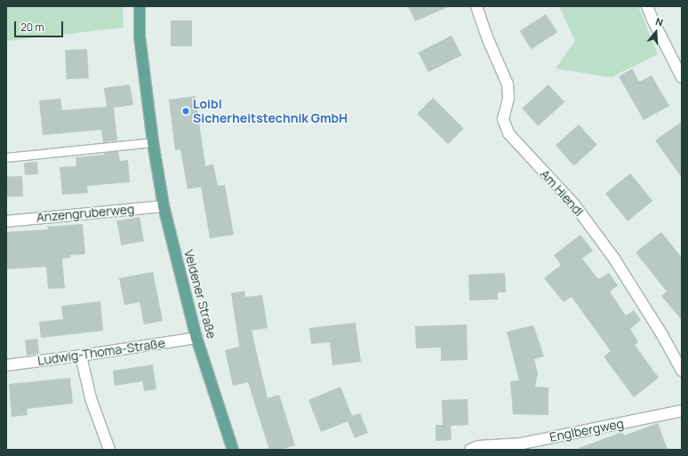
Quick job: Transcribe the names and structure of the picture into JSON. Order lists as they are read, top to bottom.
{
  "streets": {
    "main road": ["Veldener Straße"],
    "street": [
      "Am Hiendl",
      "Anzengruberweg",
      "Ludwig-Thoma-Straße",
      "Englbergweg"
    ]
  },
  "crossings": [
    ["Anzengruberweg", "Veldener Straße"],
    ["Veldener Straße", "Ludwig-Thoma-Straße"]
  ],
  "places": ["Loibl Sicherheitstechnik GmbH"],
  "scale_bar": "20 m",
  "north": "top"
}
